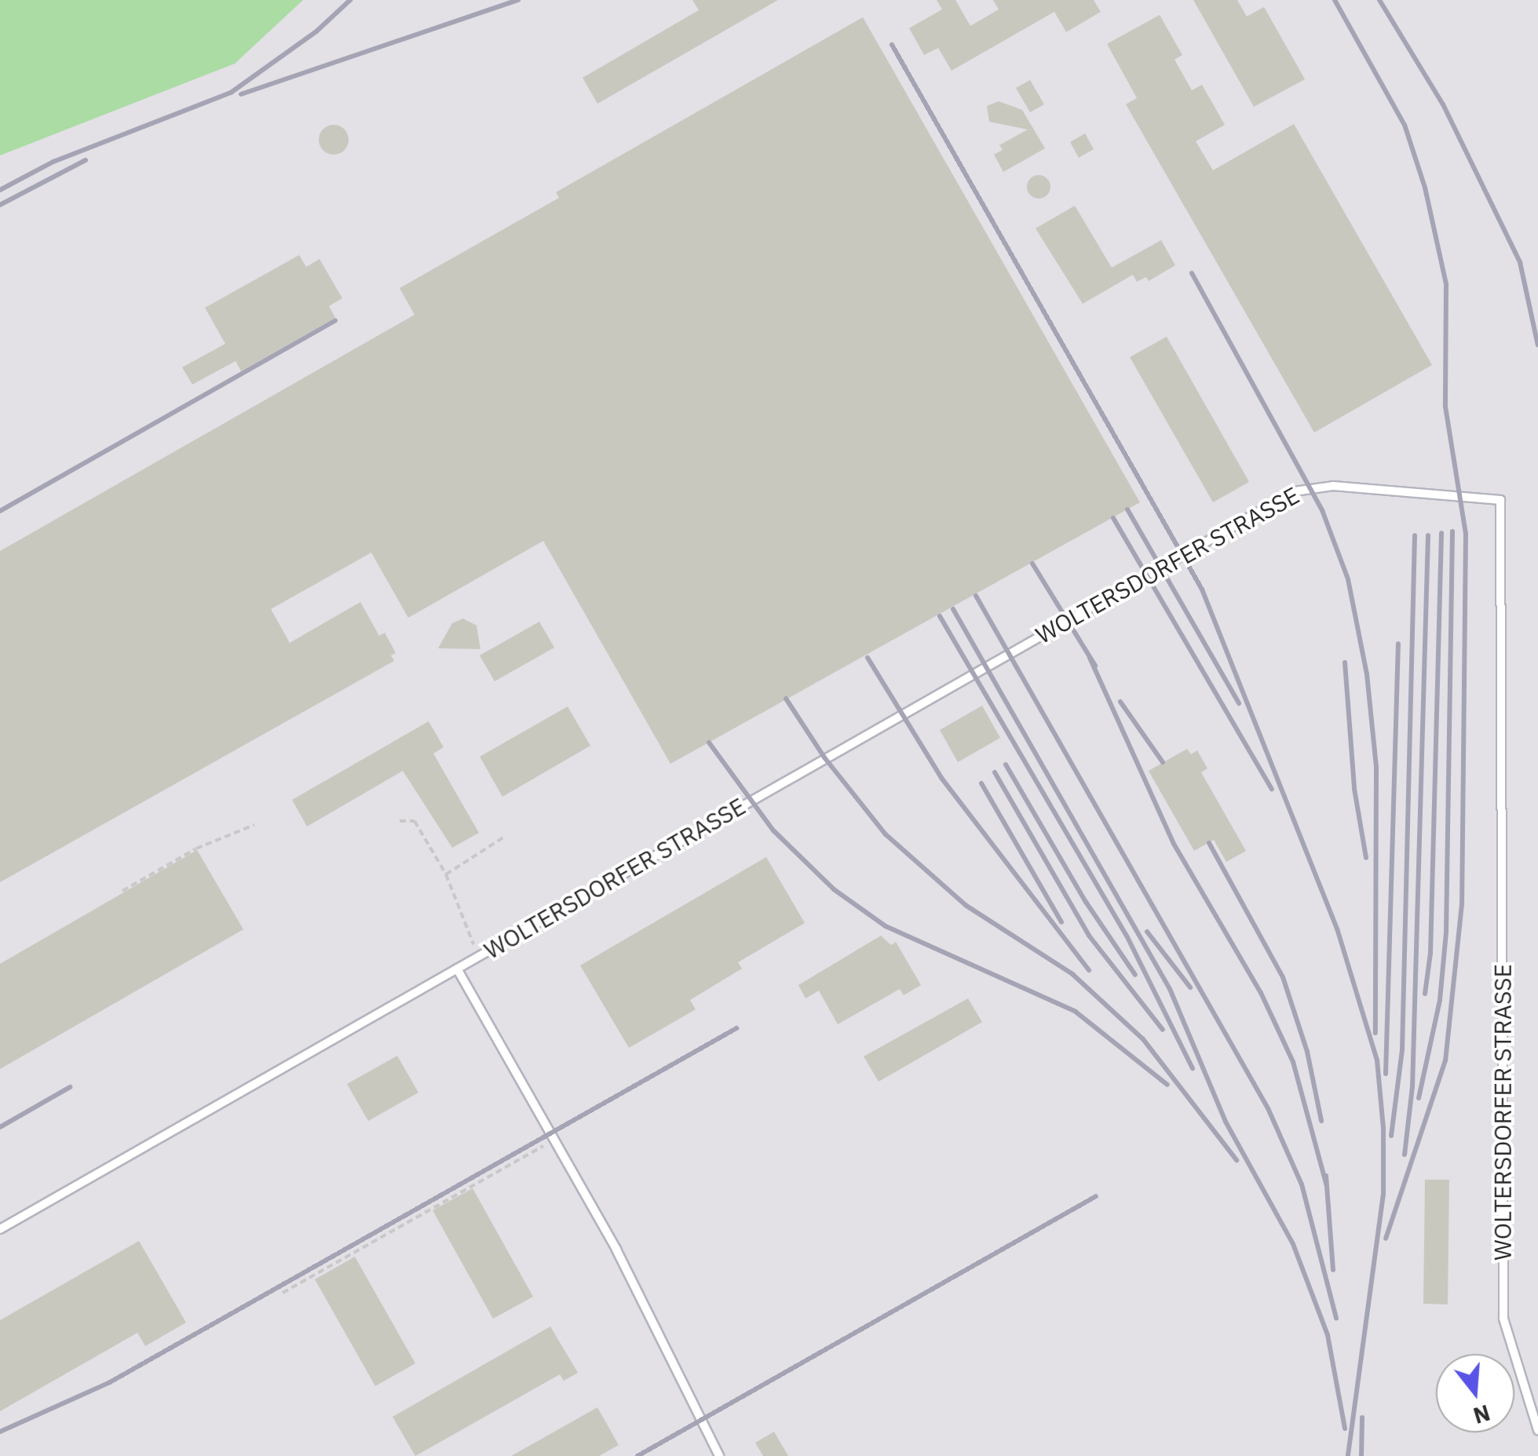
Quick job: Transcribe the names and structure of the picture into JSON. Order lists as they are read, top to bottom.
{
  "streets": {
    "lane": ["WOLTERSDORFER STRASSE"]
  },
  "north": "bottom"
}
